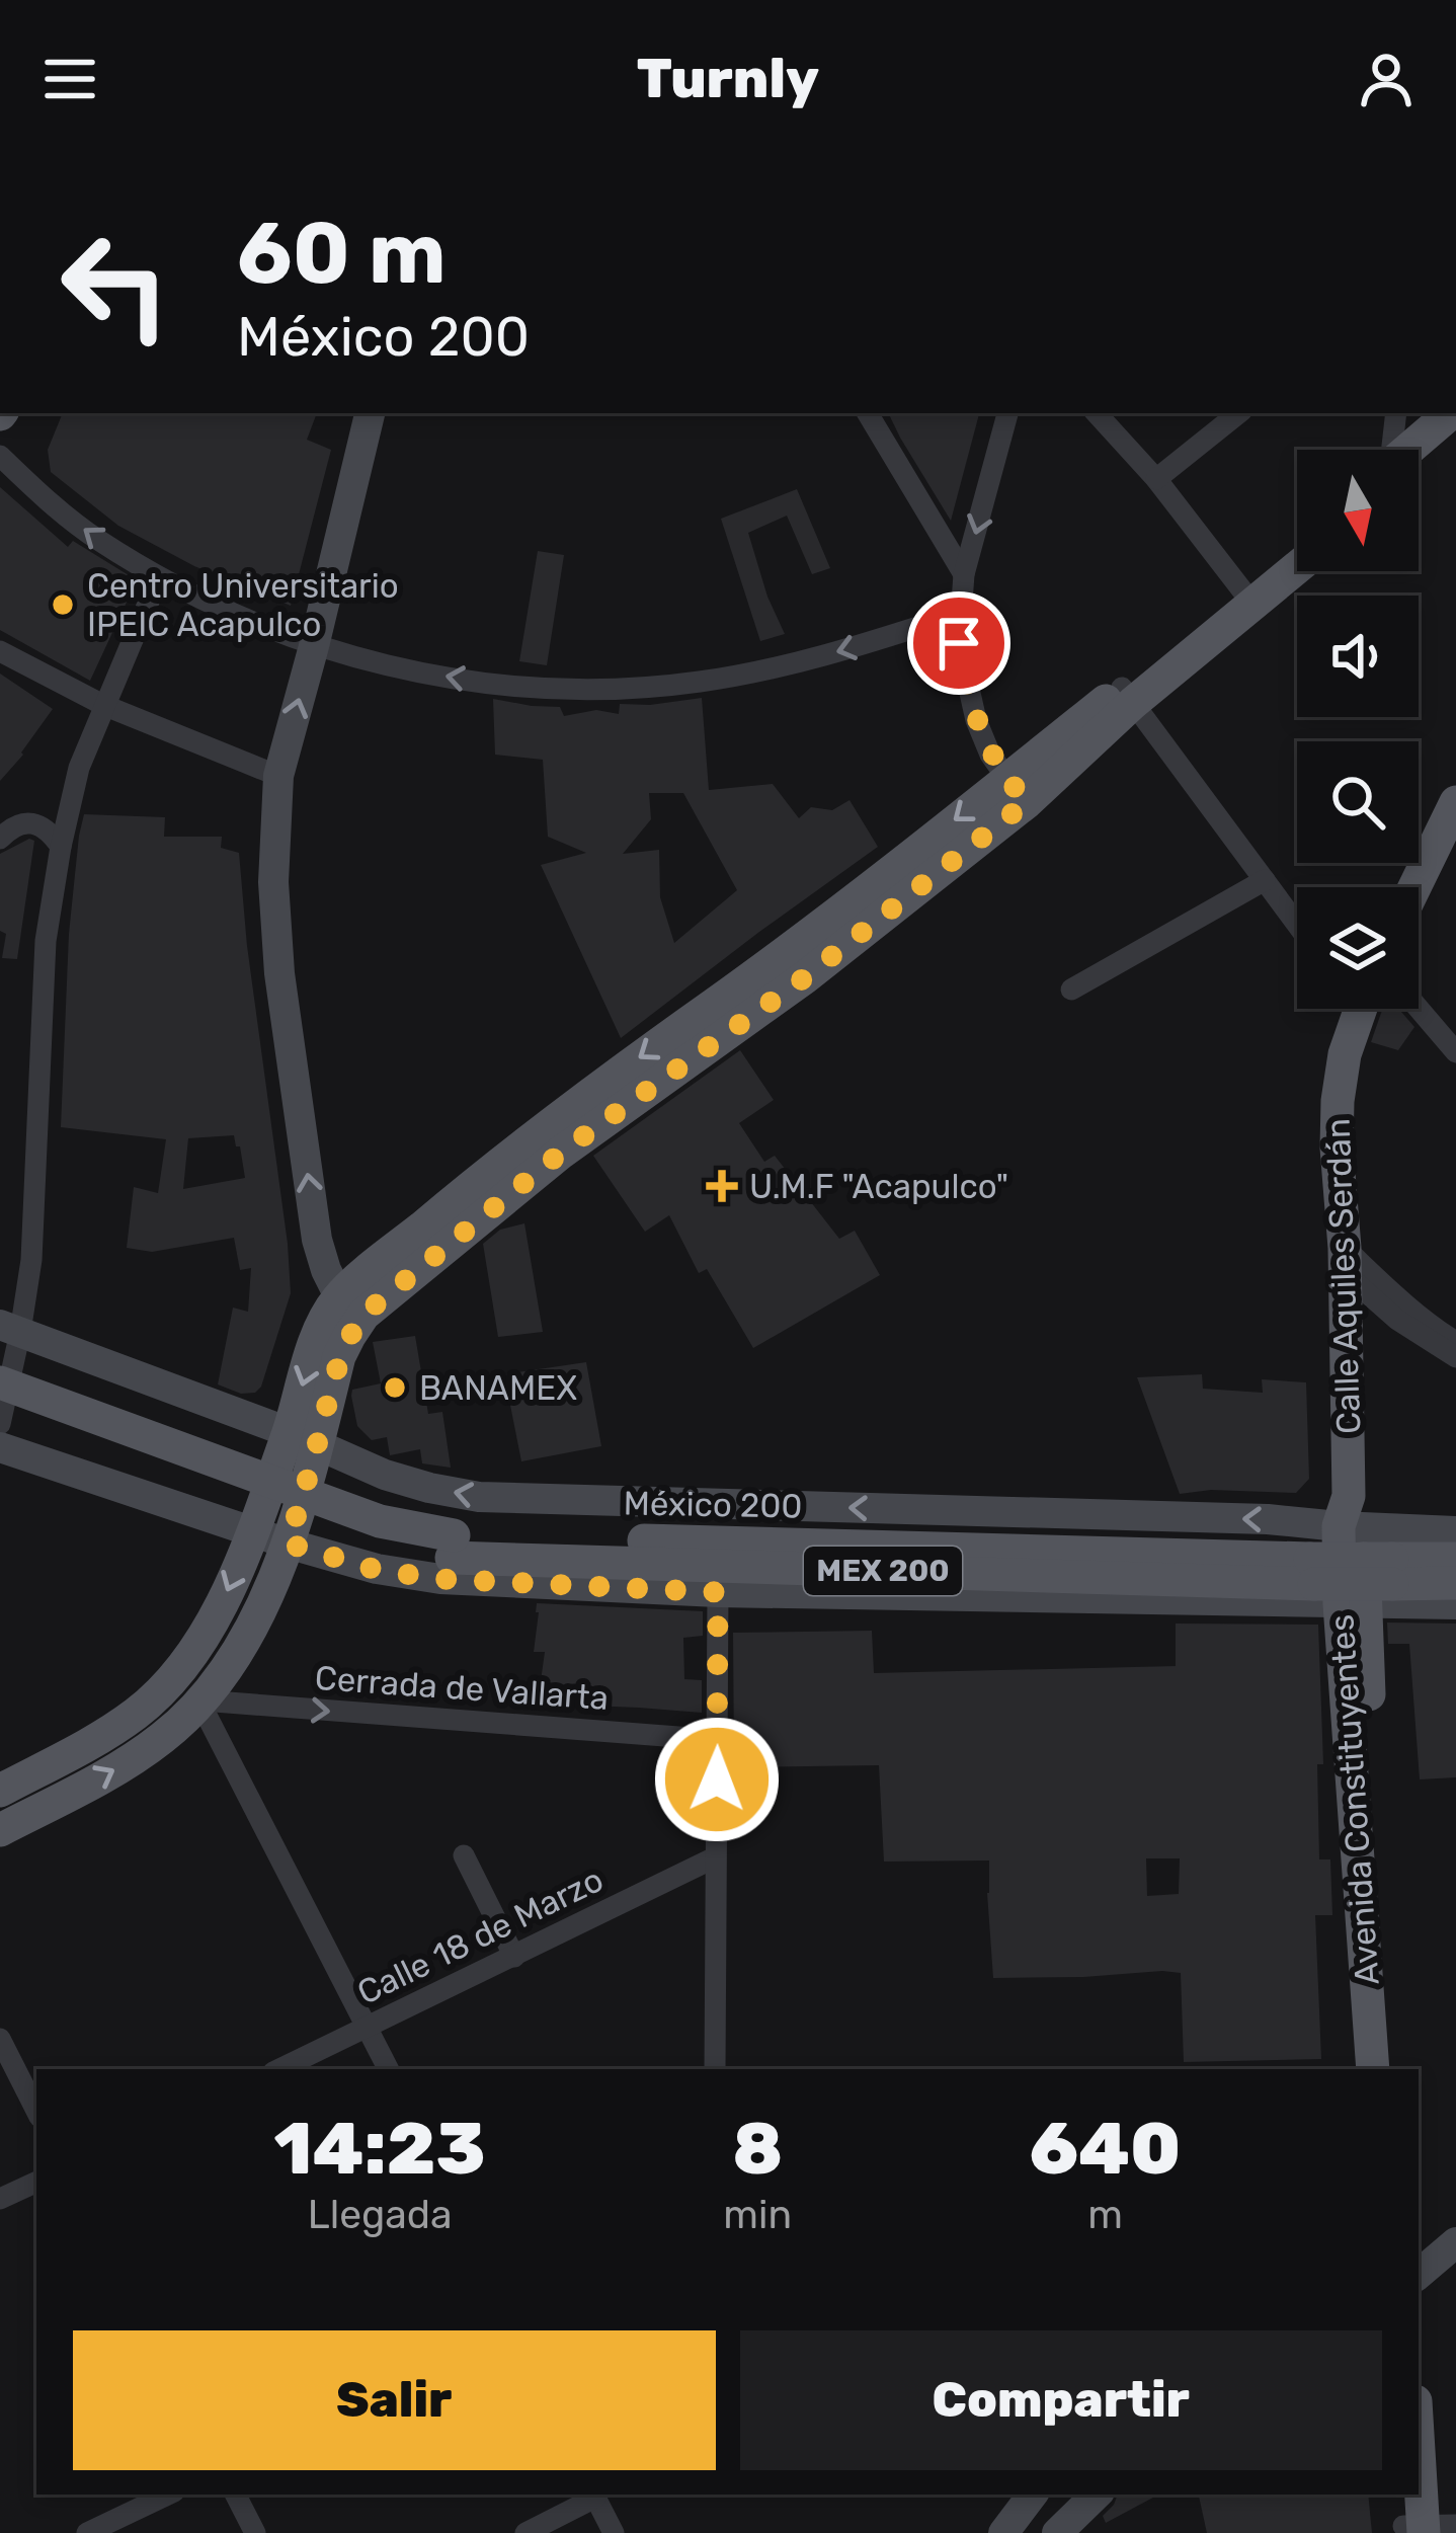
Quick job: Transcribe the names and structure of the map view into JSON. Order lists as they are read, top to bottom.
{
  "streets": {
    "main road": [
      "Calle Aquiles Serdán",
      "México 200",
      "MEX 200",
      "Avenida Constituyentes"
    ],
    "street": ["Cerrada de Vallarta", "Calle 18 de Marzo"]
  },
  "crossings": [
    ["Calle Aquiles Serdán", "México 200"],
    ["Calle Aquiles Serdán", "Avenida Constituyentes"],
    ["México 200", "MEX 200"],
    ["México 200", "Avenida Constituyentes"],
    ["MEX 200", "Avenida Constituyentes"]
  ],
  "places": {
    "other": ["Centro Universitario IPEIC Acapulco", "BANAMEX"],
    "health": ["U.M.F \"Acapulco\""]
  },
  "north": "bottom",
  "page": {
    "header": "Turnly",
    "turn": ["60 m", "México 200"],
    "eta": [
      "14:23",
      "Llegada",
      "8",
      "min",
      "640",
      "m"
    ],
    "buttons": ["Salir", "Compartir"]
  }
}
